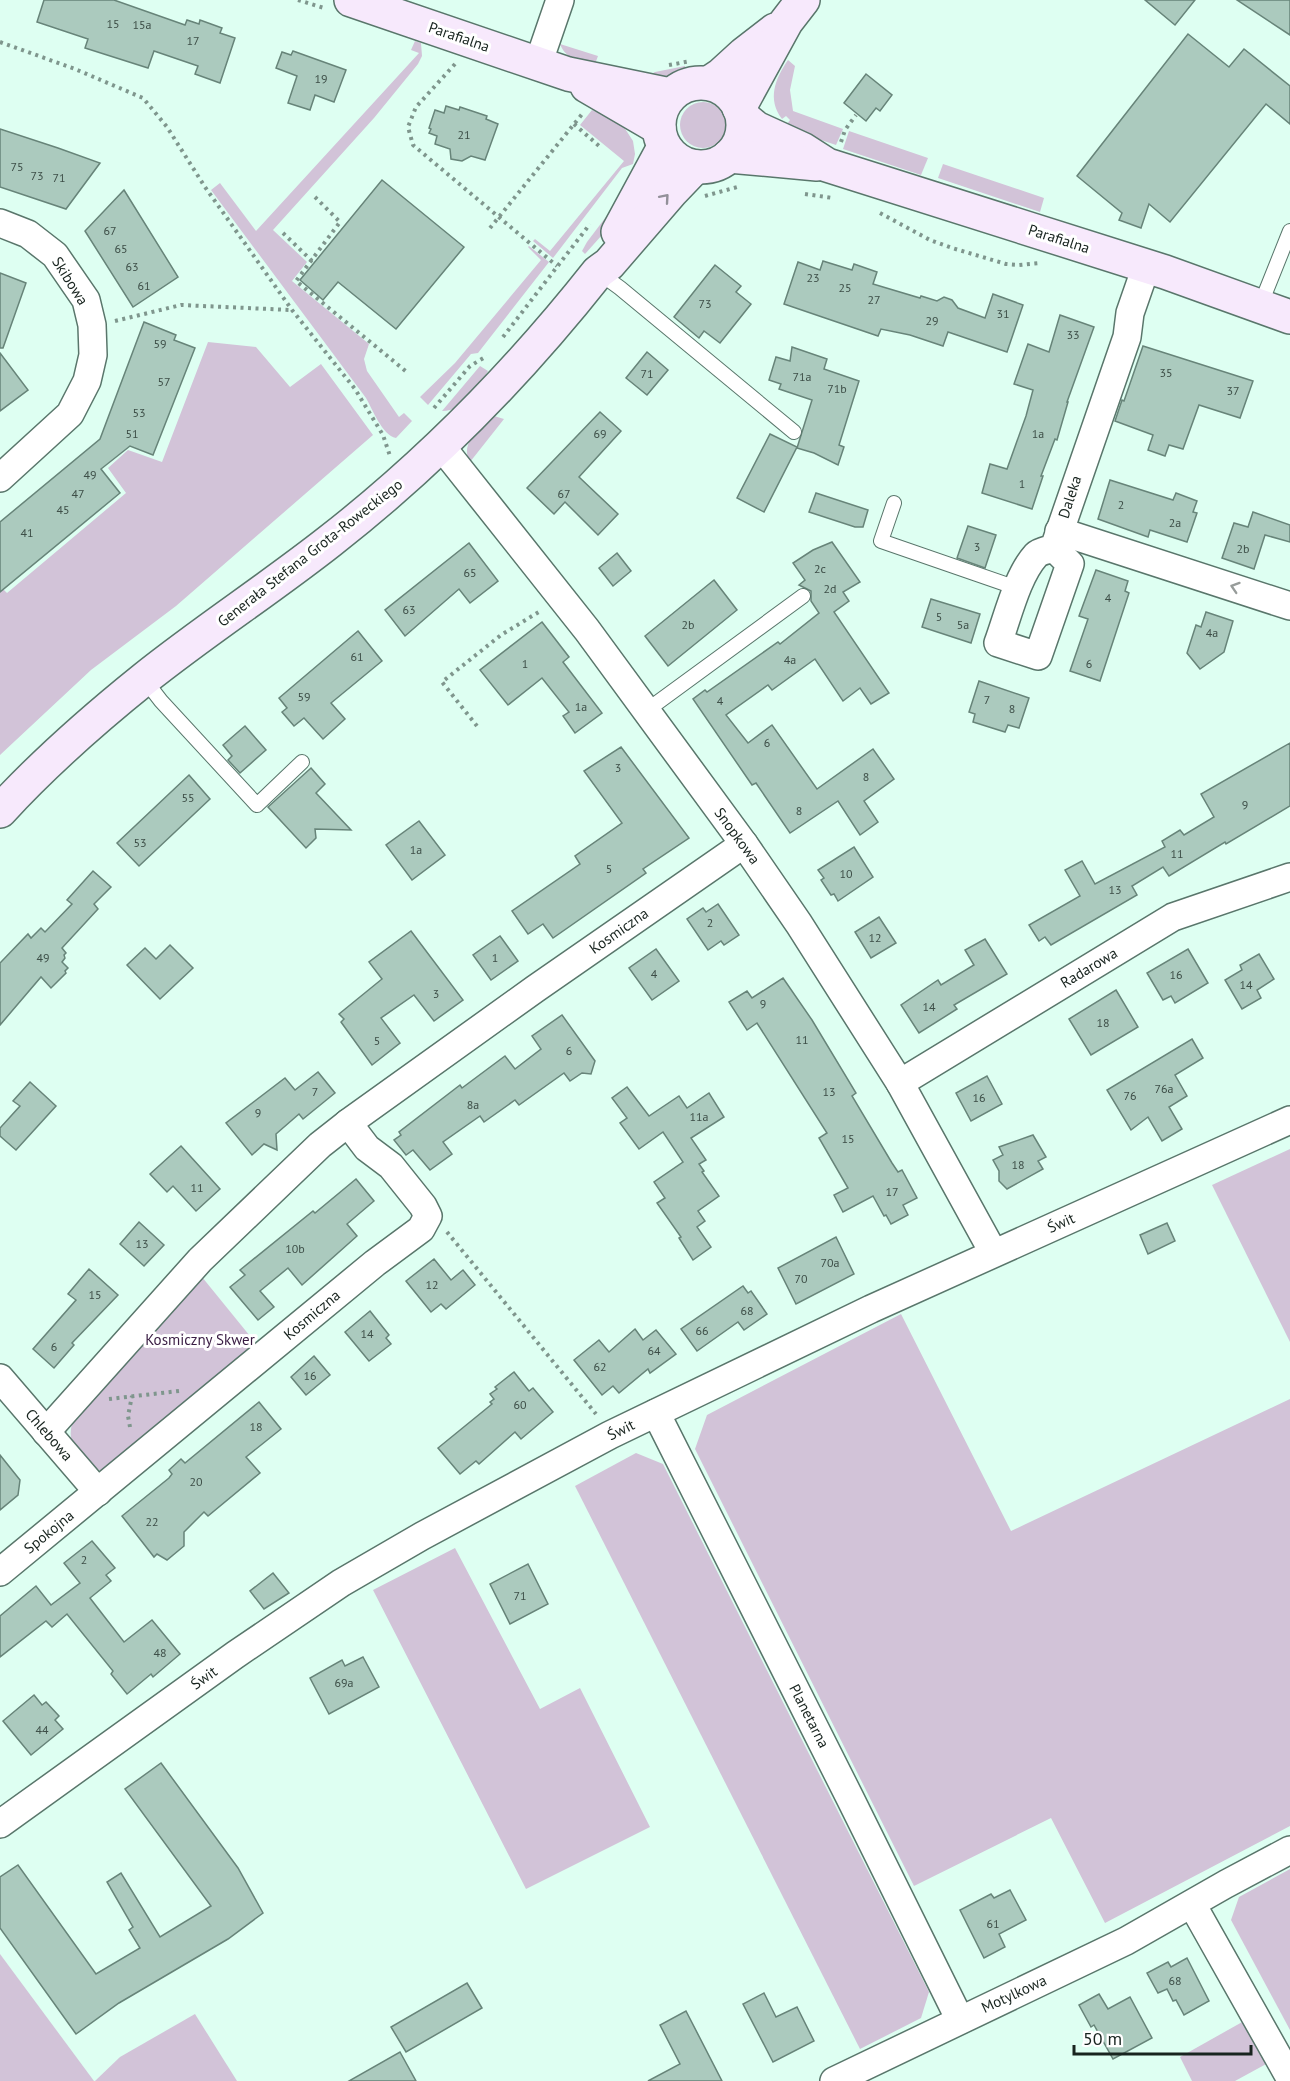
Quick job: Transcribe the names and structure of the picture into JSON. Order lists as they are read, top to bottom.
{
  "streets": {
    "street": [
      "Parafialna",
      "Skibowa",
      "Daleka",
      "Generała Stefana Grota-Roweckiego",
      "Snopkowa",
      "Kosmiczna",
      "Radarowa",
      "Świt",
      "Chlebowa",
      "Spokojna",
      "Planetarna",
      "Motylkowa"
    ]
  },
  "crossings": [
    ["Parafialna", "Daleka"],
    ["Parafialna", "Generała Stefana Grota-Roweckiego"],
    ["Generała Stefana Grota-Roweckiego", "Snopkowa"],
    ["Snopkowa", "Kosmiczna"],
    ["Snopkowa", "Radarowa"],
    ["Snopkowa", "Świt"],
    ["Kosmiczna", "Chlebowa"],
    ["Kosmiczna", "Spokojna"],
    ["Świt", "Planetarna"],
    ["Chlebowa", "Spokojna"],
    ["Planetarna", "Motylkowa"]
  ],
  "one_way": ["Daleka"],
  "parks": ["Kosmiczny Skwer"],
  "house_numbers": [
    "15",
    "15a",
    "17",
    "19",
    "21",
    "75",
    "73",
    "71",
    "67",
    "65",
    "63",
    "23",
    "61",
    "25",
    "27",
    "73",
    "31",
    "29",
    "33",
    "59",
    "35",
    "71",
    "71a",
    "57",
    "71b",
    "37",
    "53",
    "51",
    "69",
    "1a",
    "49",
    "1",
    "47",
    "67",
    "2",
    "45",
    "2a",
    "41",
    "3",
    "2b",
    "2c",
    "65",
    "2d",
    "4",
    "63",
    "5",
    "2b",
    "5a",
    "4a",
    "61",
    "4a",
    "1",
    "6",
    "59",
    "7",
    "4",
    "1a",
    "8",
    "6",
    "3",
    "8",
    "55",
    "9",
    "8",
    "53",
    "1a",
    "11",
    "5",
    "10",
    "13",
    "2",
    "12",
    "49",
    "1",
    "4",
    "16",
    "14",
    "3",
    "9",
    "14",
    "18",
    "11",
    "5",
    "6",
    "76a",
    "7",
    "13",
    "76",
    "16",
    "8a",
    "9",
    "11a",
    "15",
    "18",
    "11",
    "17",
    "13",
    "10b",
    "70a",
    "70",
    "12",
    "15",
    "68",
    "66",
    "14",
    "6",
    "64",
    "62",
    "16",
    "60",
    "18",
    "20",
    "22",
    "2",
    "71",
    "48",
    "69a",
    "44",
    "61",
    "68"
  ],
  "scale_bar": "50 m"
}
